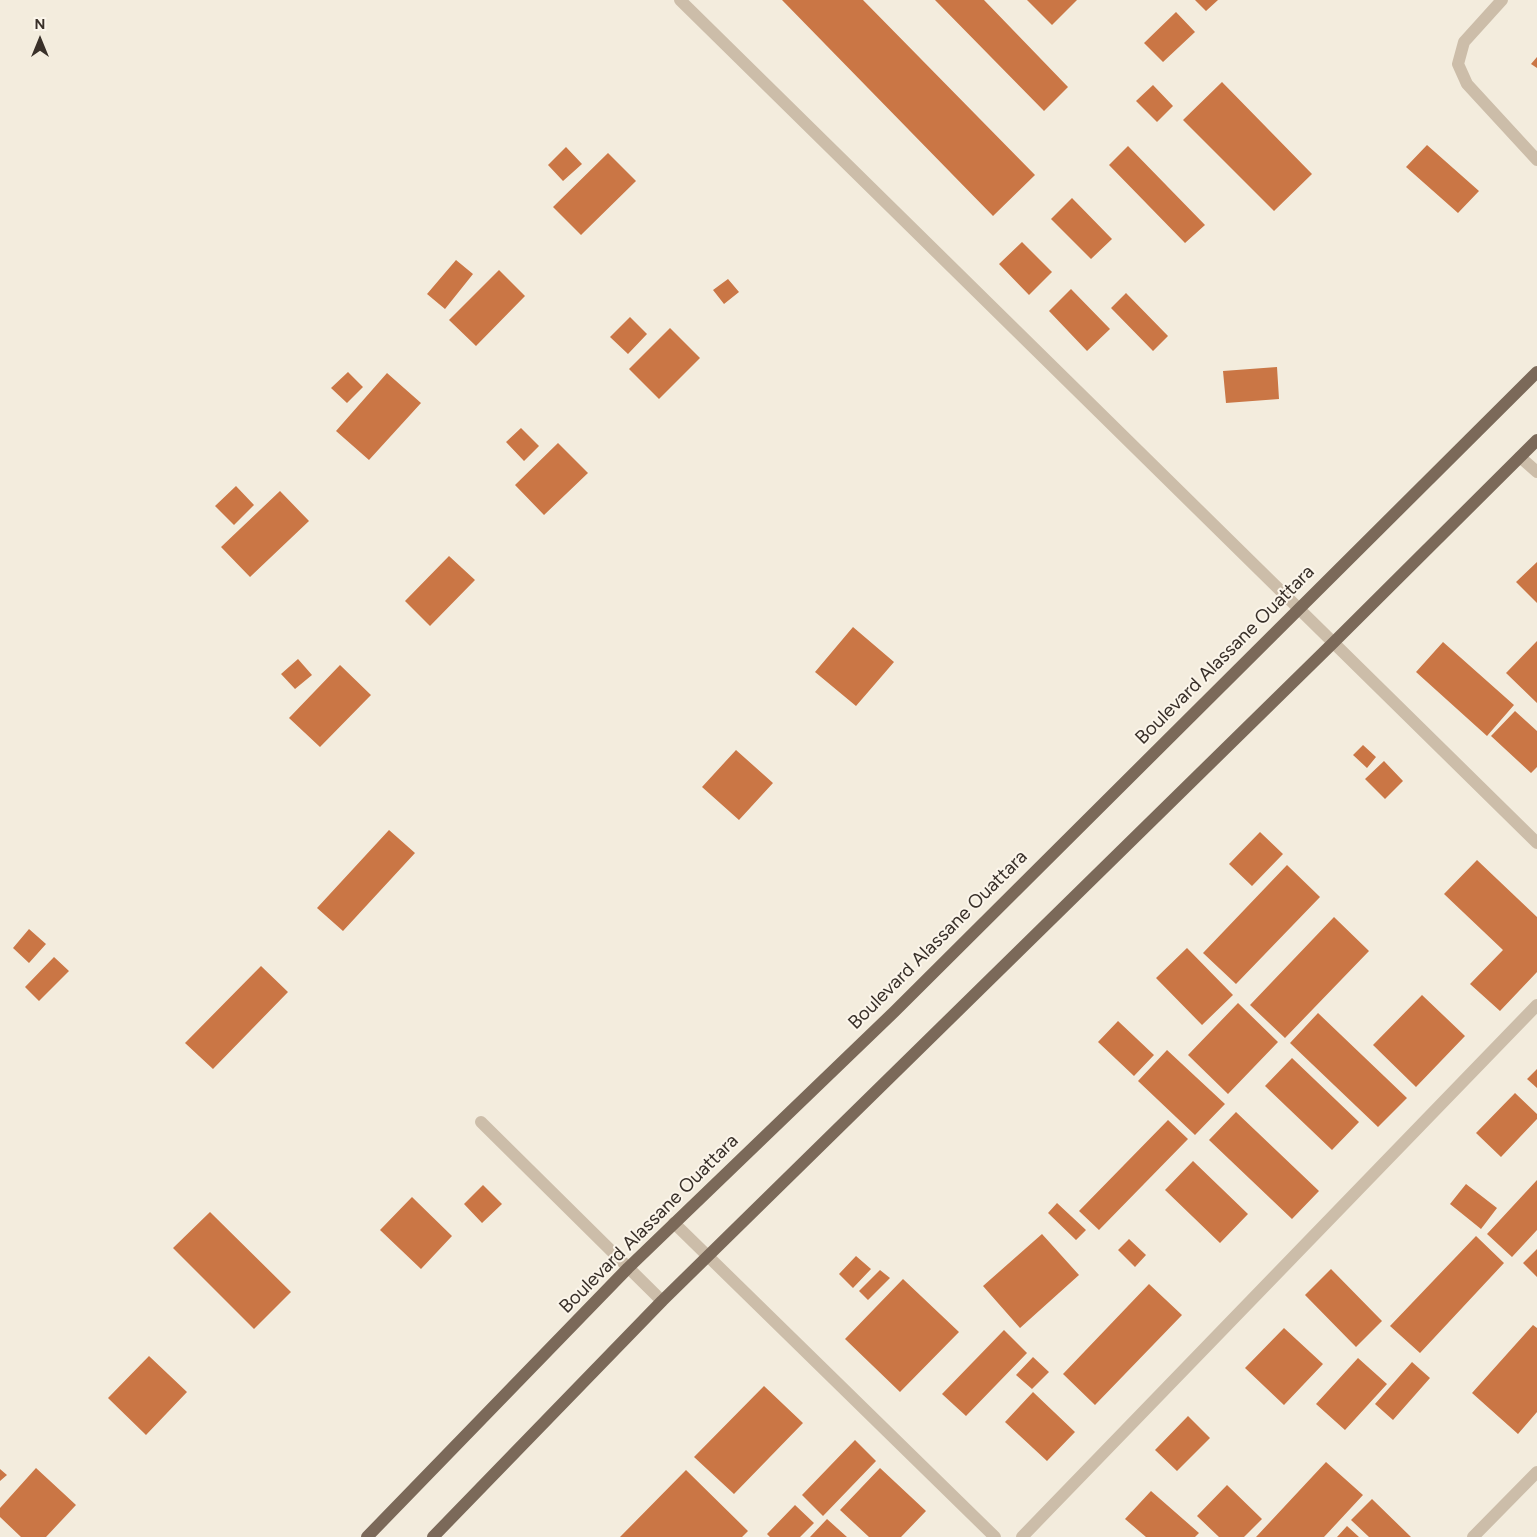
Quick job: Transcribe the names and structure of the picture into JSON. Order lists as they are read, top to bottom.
{
  "streets": {
    "main road": ["Boulevard Alassane Ouattara"]
  },
  "north": "top"
}
